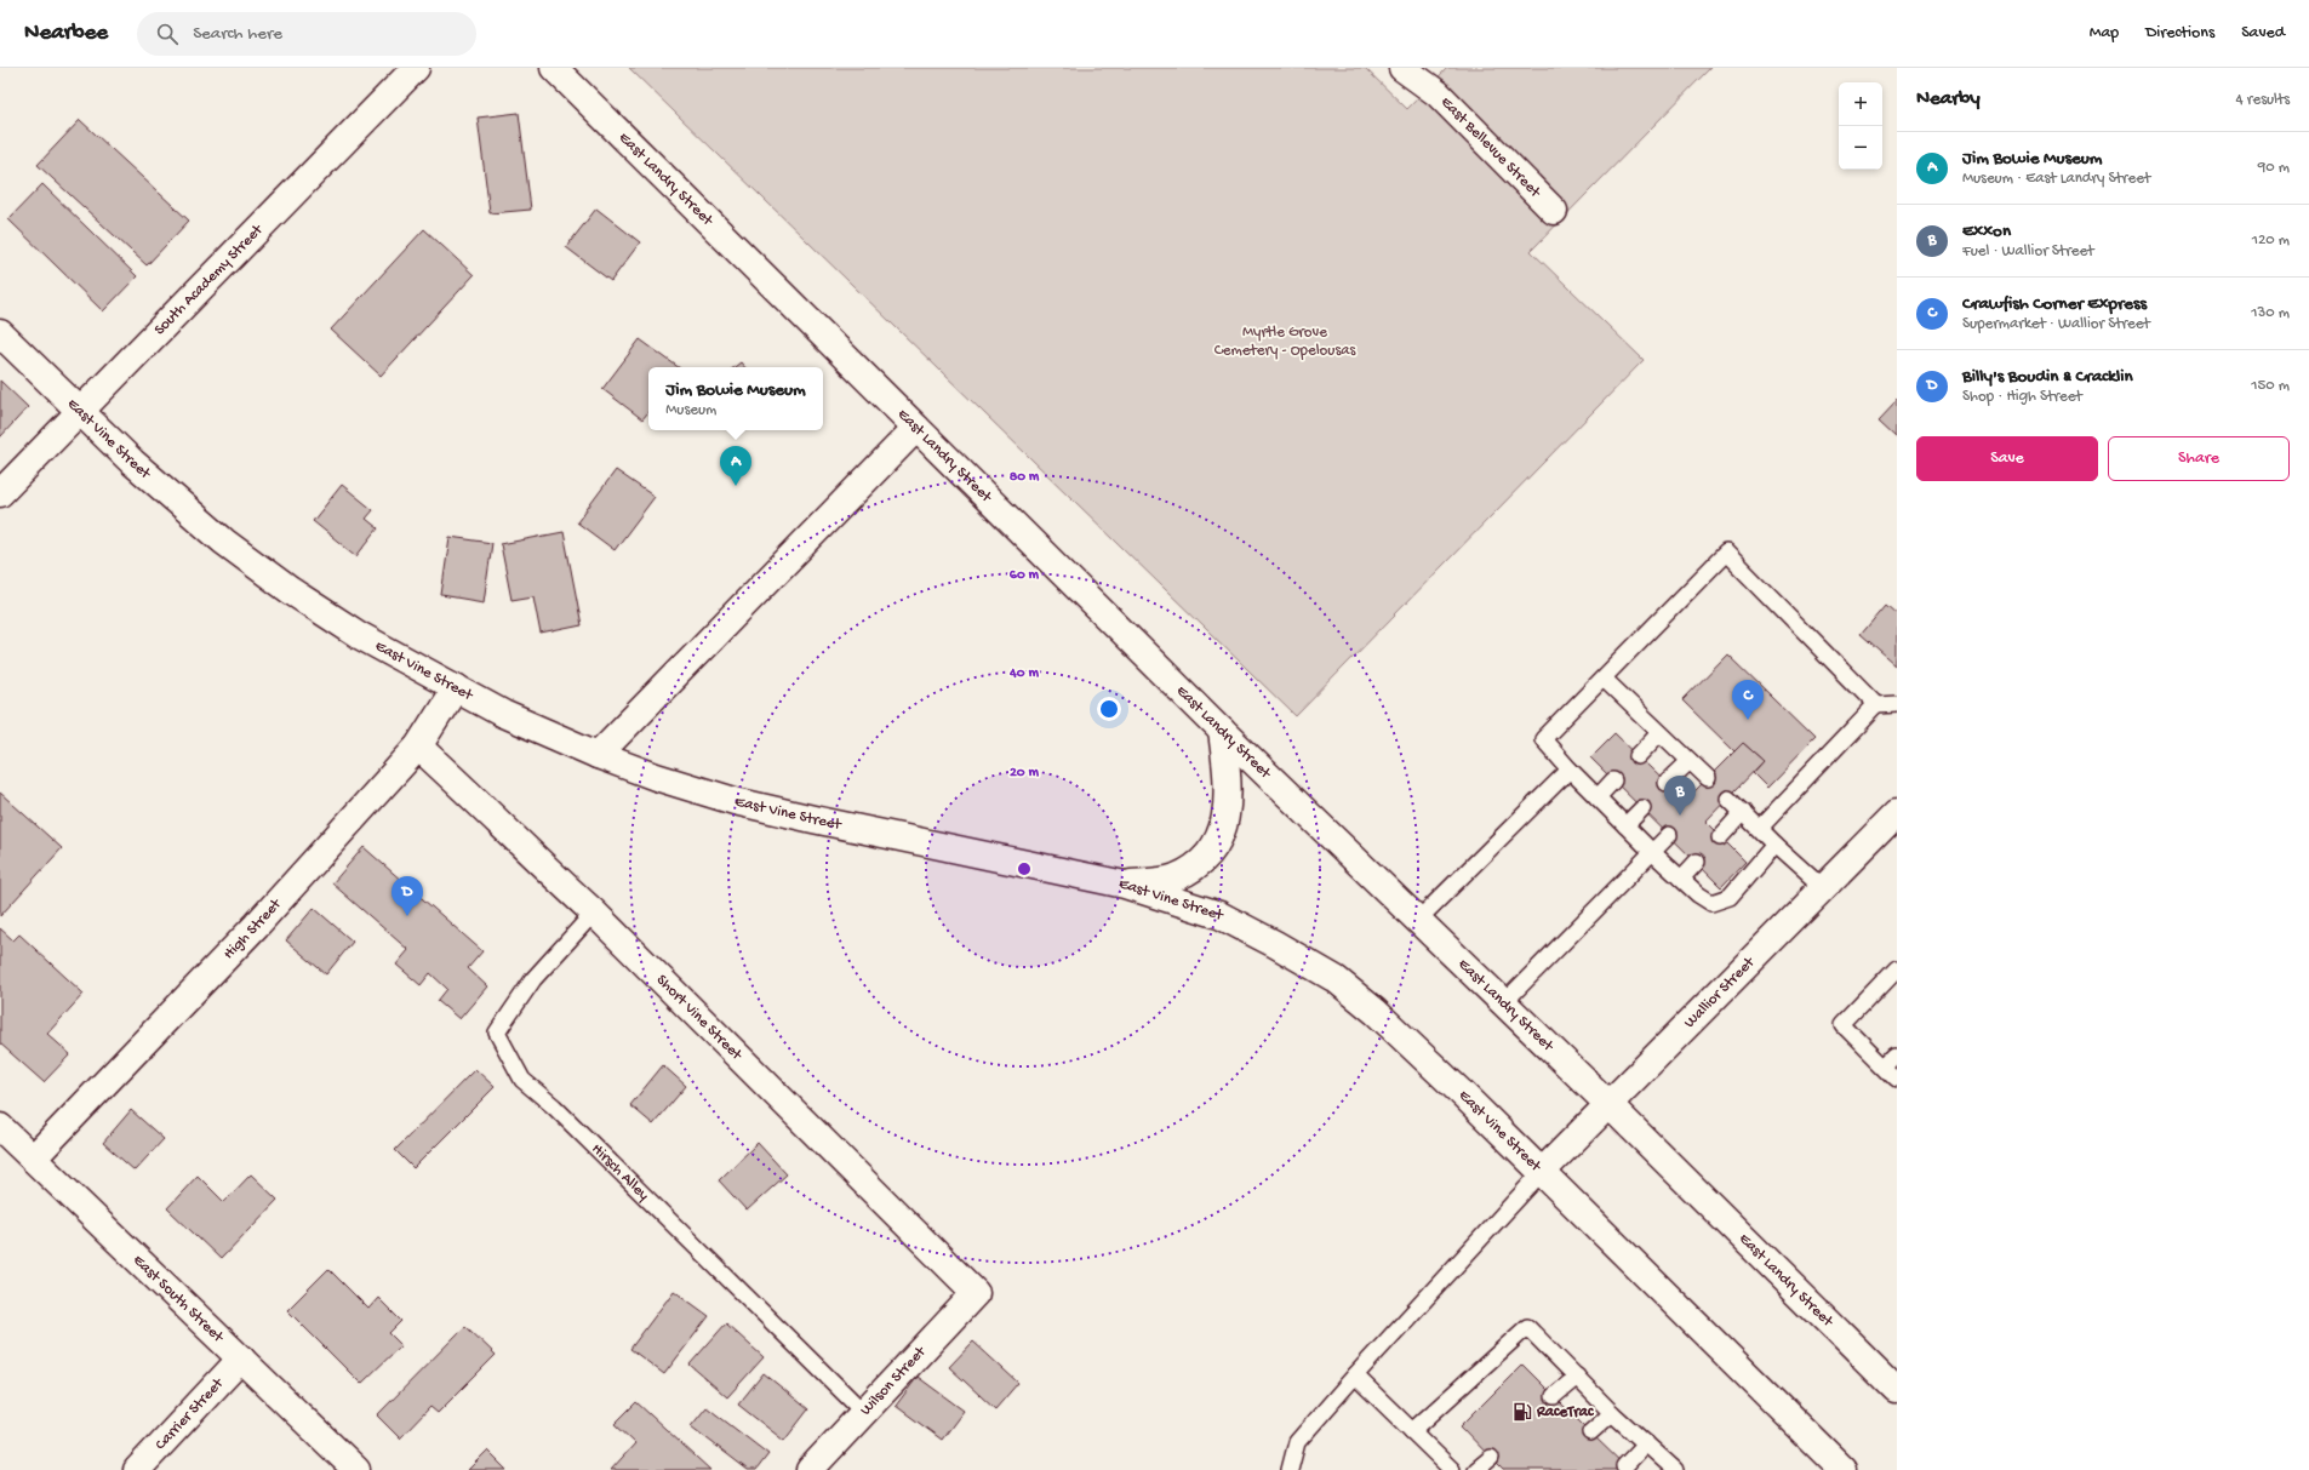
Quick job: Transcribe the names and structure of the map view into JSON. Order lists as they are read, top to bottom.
{
  "streets": {
    "main road": [
      "East Bellevue Street",
      "East Landry Street",
      "South Academy Street",
      "East Vine Street",
      "High Street",
      "Wallior Street",
      "Short Vine Street",
      "East South Street",
      "Wilson Street",
      "Carrier Street"
    ],
    "lane": ["Hirsch Alley"]
  },
  "crossings": [
    ["East Landry Street", "Wallior Street"],
    ["South Academy Street", "East Vine Street"],
    ["East Vine Street", "High Street"],
    ["East Vine Street", "Wallior Street"],
    ["High Street", "Short Vine Street"],
    ["High Street", "East South Street"],
    ["Short Vine Street", "Hirsch Alley"],
    ["Short Vine Street", "Wilson Street"],
    ["Hirsch Alley", "Wilson Street"],
    ["East South Street", "Carrier Street"]
  ],
  "parks": ["Myrtle Grove Cemetery - Opelousas"],
  "places": {
    "fuel station": ["RaceTrac"]
  },
  "page": {
    "header": "Nearbee",
    "search": "Search here",
    "nav": ["Map", "Directions", "Saved"],
    "heading": ["Nearby", "4 results"],
    "map_buttons": ["+", "−"],
    "list": [
      {
        "mark": "A",
        "name": "Jim Bowie Museum",
        "note": "Museum · East Landry Street",
        "value": "90 m"
      },
      {
        "mark": "B",
        "name": "Exxon",
        "note": "Fuel · Wallior Street",
        "value": "120 m"
      },
      {
        "mark": "C",
        "name": "Crawfish Corner Express",
        "note": "Supermarket · Wallior Street",
        "value": "130 m"
      },
      {
        "mark": "D",
        "name": "Billy's Boudin & Cracklin",
        "note": "Shop · High Street",
        "value": "150 m"
      }
    ],
    "popup": ["Jim Bowie Museum", "Museum"],
    "buttons": ["Save", "Share"],
    "pins": [
      "A",
      "C",
      "B",
      "D"
    ]
  },
  "rings": [
    "80 m",
    "60 m",
    "40 m",
    "20 m"
  ]
}
